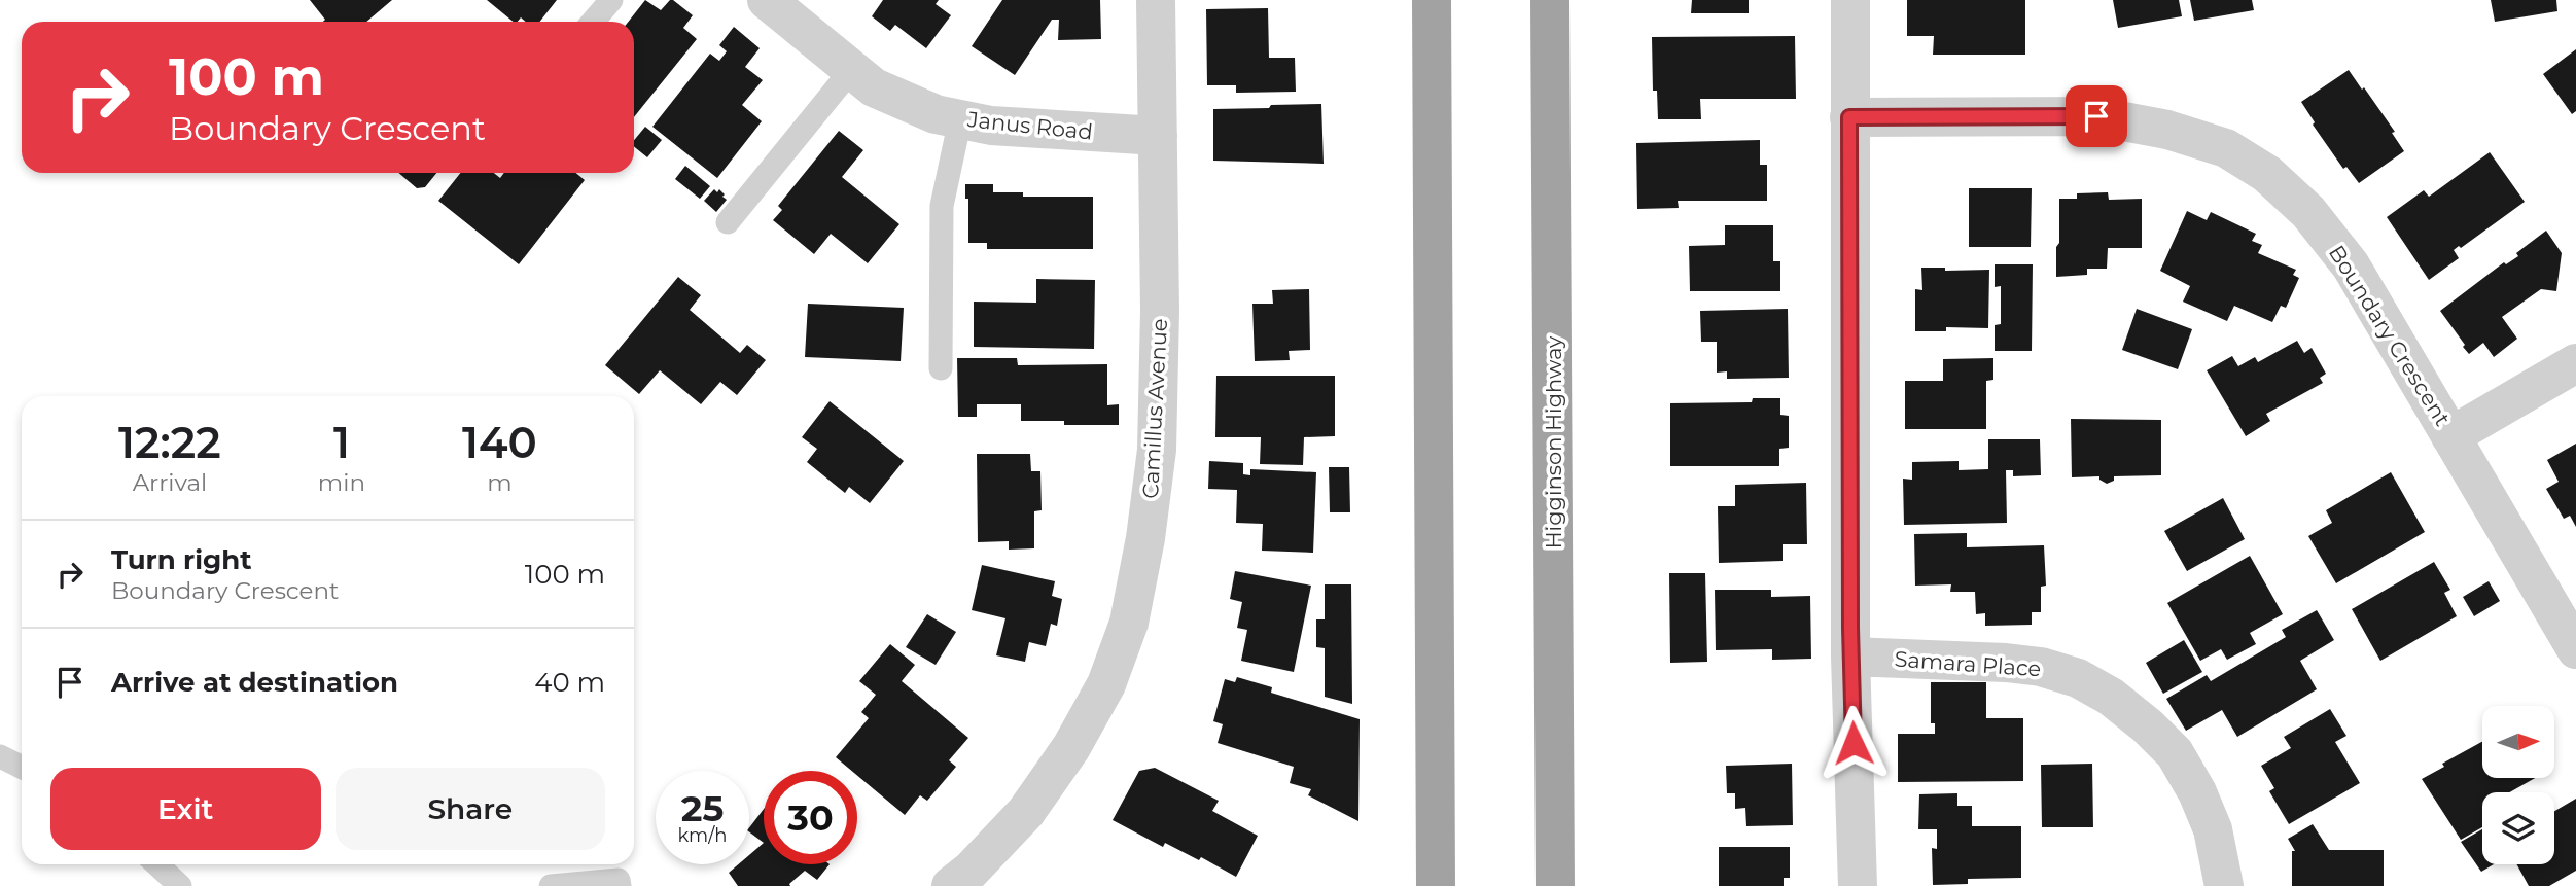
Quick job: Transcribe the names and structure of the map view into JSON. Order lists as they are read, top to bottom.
{
  "streets": {
    "highway": ["Higginson Highway"],
    "street": [
      "Janus Road",
      "Boundary Crescent",
      "Camillus Avenue",
      "Samara Place"
    ]
  },
  "crossings": [
    ["Janus Road", "Camillus Avenue"]
  ],
  "north": "right",
  "page": {
    "turn": ["100 m", "Boundary Crescent"],
    "eta": [
      "12:22",
      "Arrival",
      "1",
      "min",
      "140",
      "m"
    ],
    "list": [
      {
        "name": "Turn right",
        "note": "Boundary Crescent",
        "value": "100 m"
      },
      {
        "name": "Arrive at destination",
        "value": "40 m"
      }
    ],
    "buttons": ["Exit", "Share"],
    "speed": "25 km/h",
    "limit": "30"
  }
}
